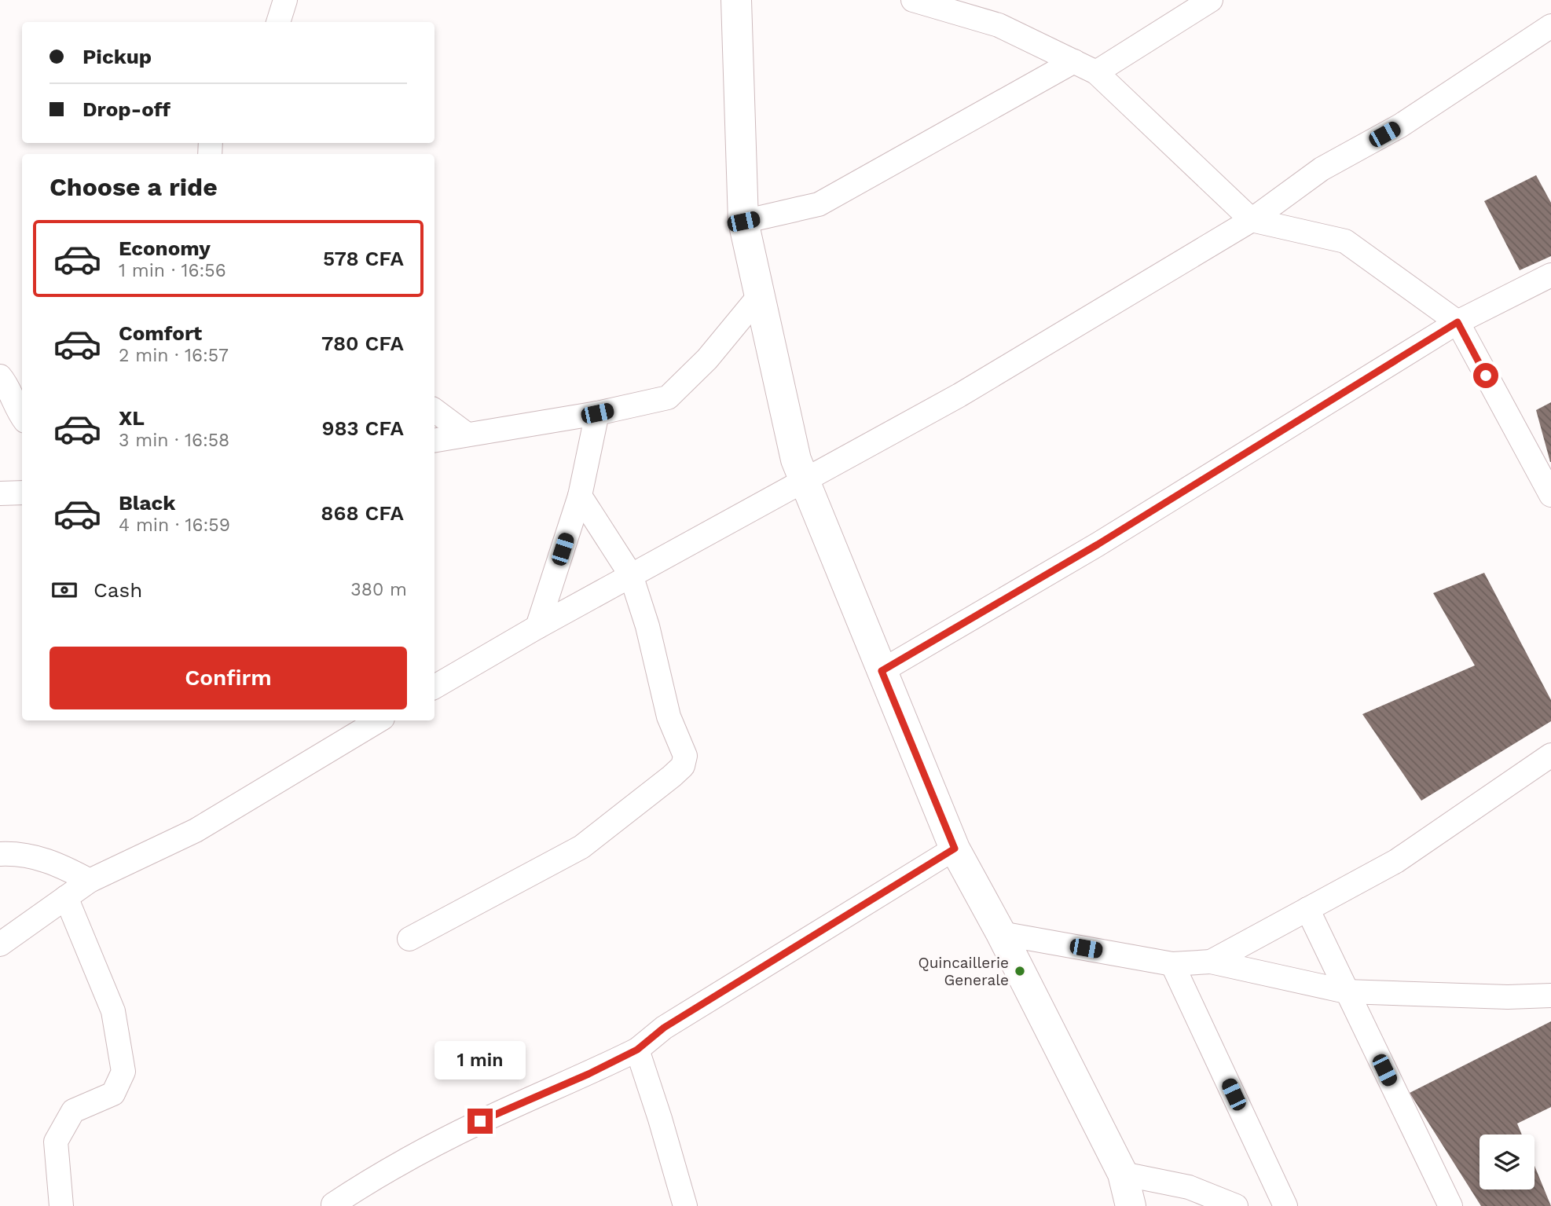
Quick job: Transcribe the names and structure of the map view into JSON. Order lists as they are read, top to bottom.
{
  "places": ["Quincaillerie Generale"],
  "page": {
    "banner": ["Pickup", "Drop-off"],
    "heading": "Choose a ride",
    "list": [
      {
        "name": "Economy",
        "note": "1 min · 16:56",
        "value": "578 CFA"
      },
      {
        "name": "Comfort",
        "note": "2 min · 16:57",
        "value": "780 CFA"
      },
      {
        "name": "XL",
        "note": "3 min · 16:58",
        "value": "983 CFA"
      },
      {
        "name": "Black",
        "note": "4 min · 16:59",
        "value": "868 CFA"
      }
    ],
    "pay": ["Cash", "380 m"],
    "buttons": "Confirm",
    "bubble": "1 min"
  }
}
